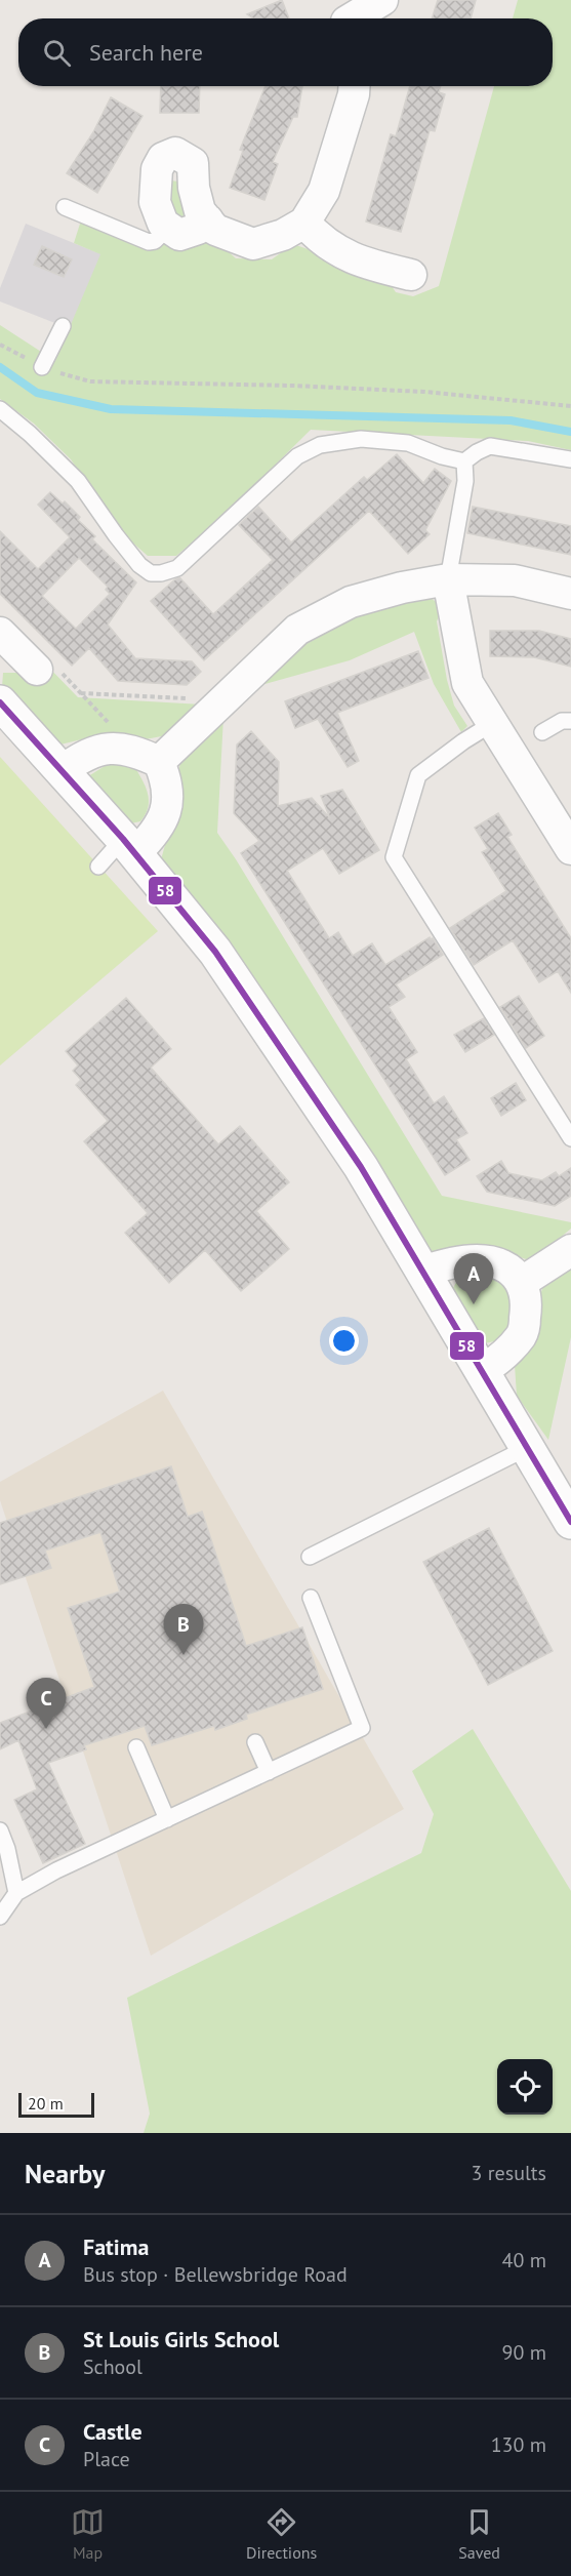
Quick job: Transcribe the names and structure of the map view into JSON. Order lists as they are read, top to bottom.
{
  "lines": ["transit line 58"],
  "scale_bar": "20 m",
  "page": {
    "search": "Search here",
    "pins": ["A", "B", "C"],
    "scale": "20 m",
    "heading": ["Nearby", "3 results"],
    "list": [
      {
        "mark": "A",
        "name": "Fatima",
        "note": "Bus stop · Bellewsbridge Road",
        "value": "40 m"
      },
      {
        "mark": "B",
        "name": "St Louis Girls School",
        "note": "School",
        "value": "90 m"
      },
      {
        "mark": "C",
        "name": "Castle",
        "note": "Place",
        "value": "130 m"
      }
    ],
    "nav": ["Map", "Directions", "Saved"]
  }
}
